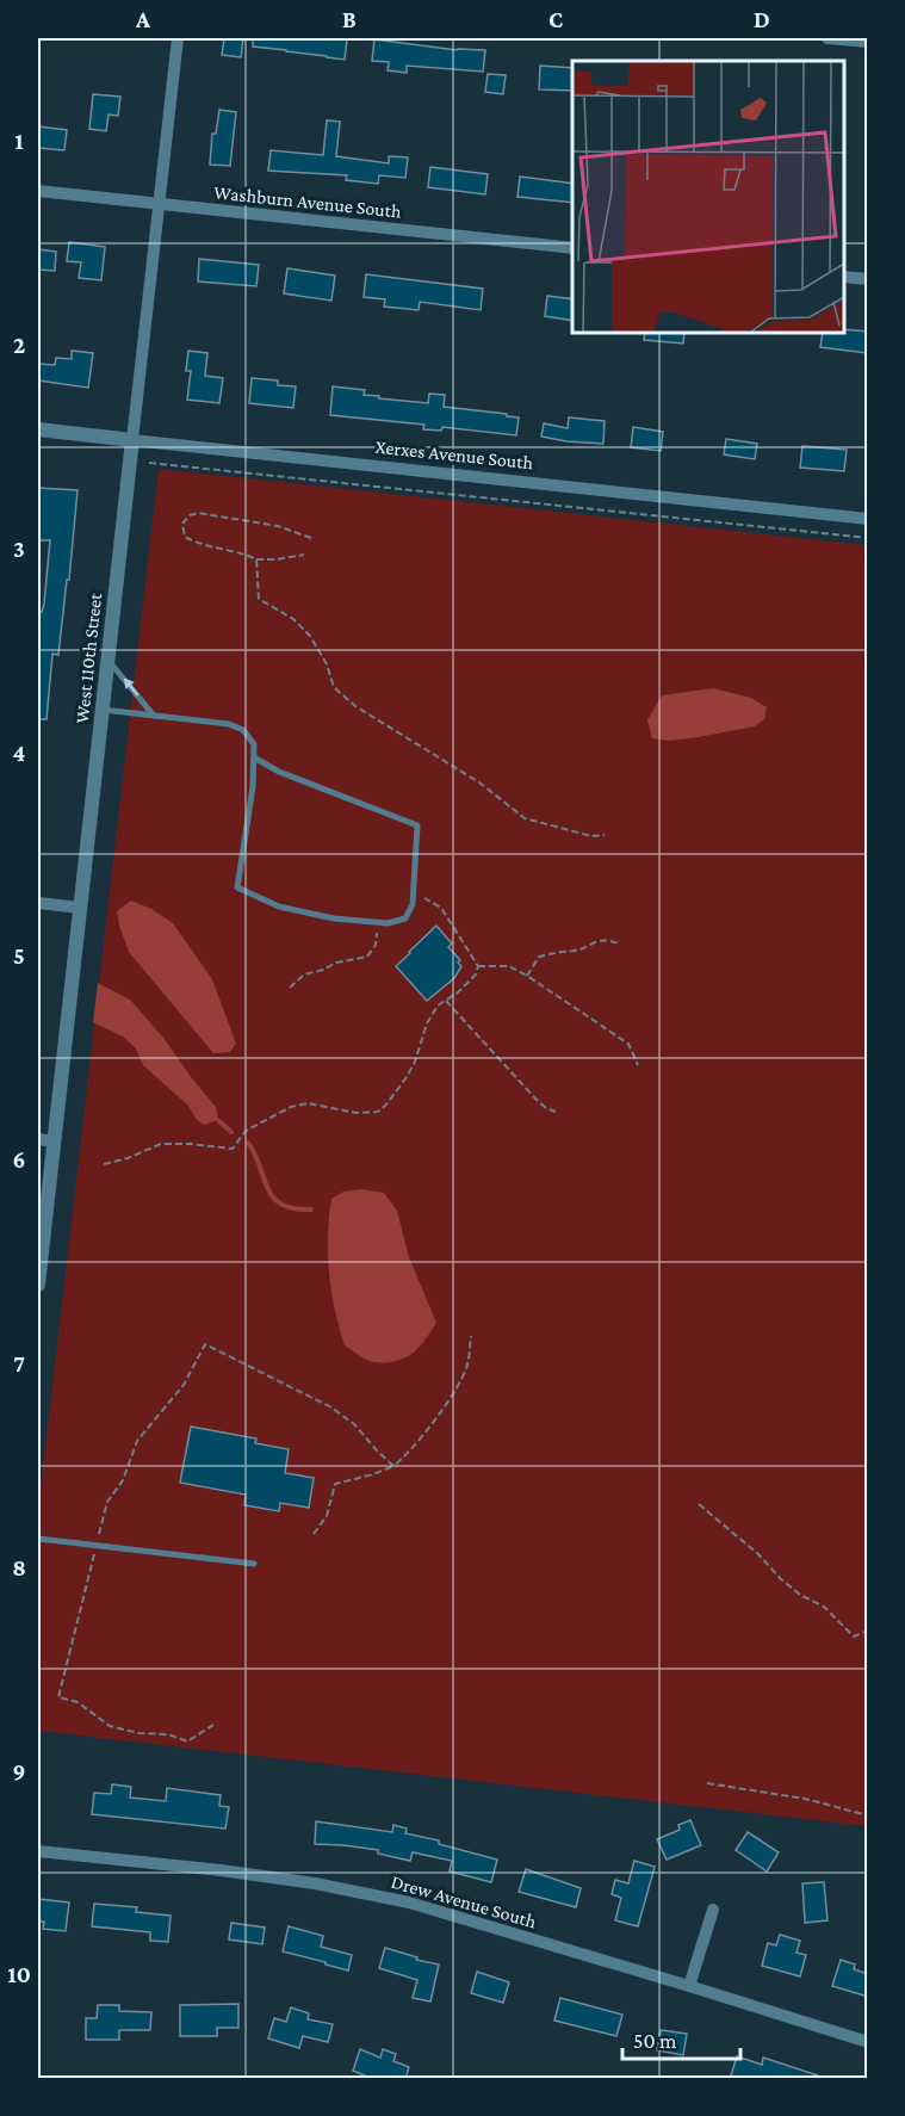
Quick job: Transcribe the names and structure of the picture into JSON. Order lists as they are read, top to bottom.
{
  "streets": {
    "street": [
      "Washburn Avenue South",
      "Xerxes Avenue South",
      "West 110th Street",
      "Drew Avenue South"
    ]
  },
  "crossings": [
    ["Washburn Avenue South", "West 110th Street"],
    ["Xerxes Avenue South", "West 110th Street"]
  ],
  "scale_bar": "50 m",
  "grid": {
    "columns": [
      "A",
      "B",
      "C",
      "D"
    ],
    "rows": [
      "1",
      "2",
      "3",
      "4",
      "5",
      "6",
      "7",
      "8",
      "9",
      "10"
    ]
  }
}
